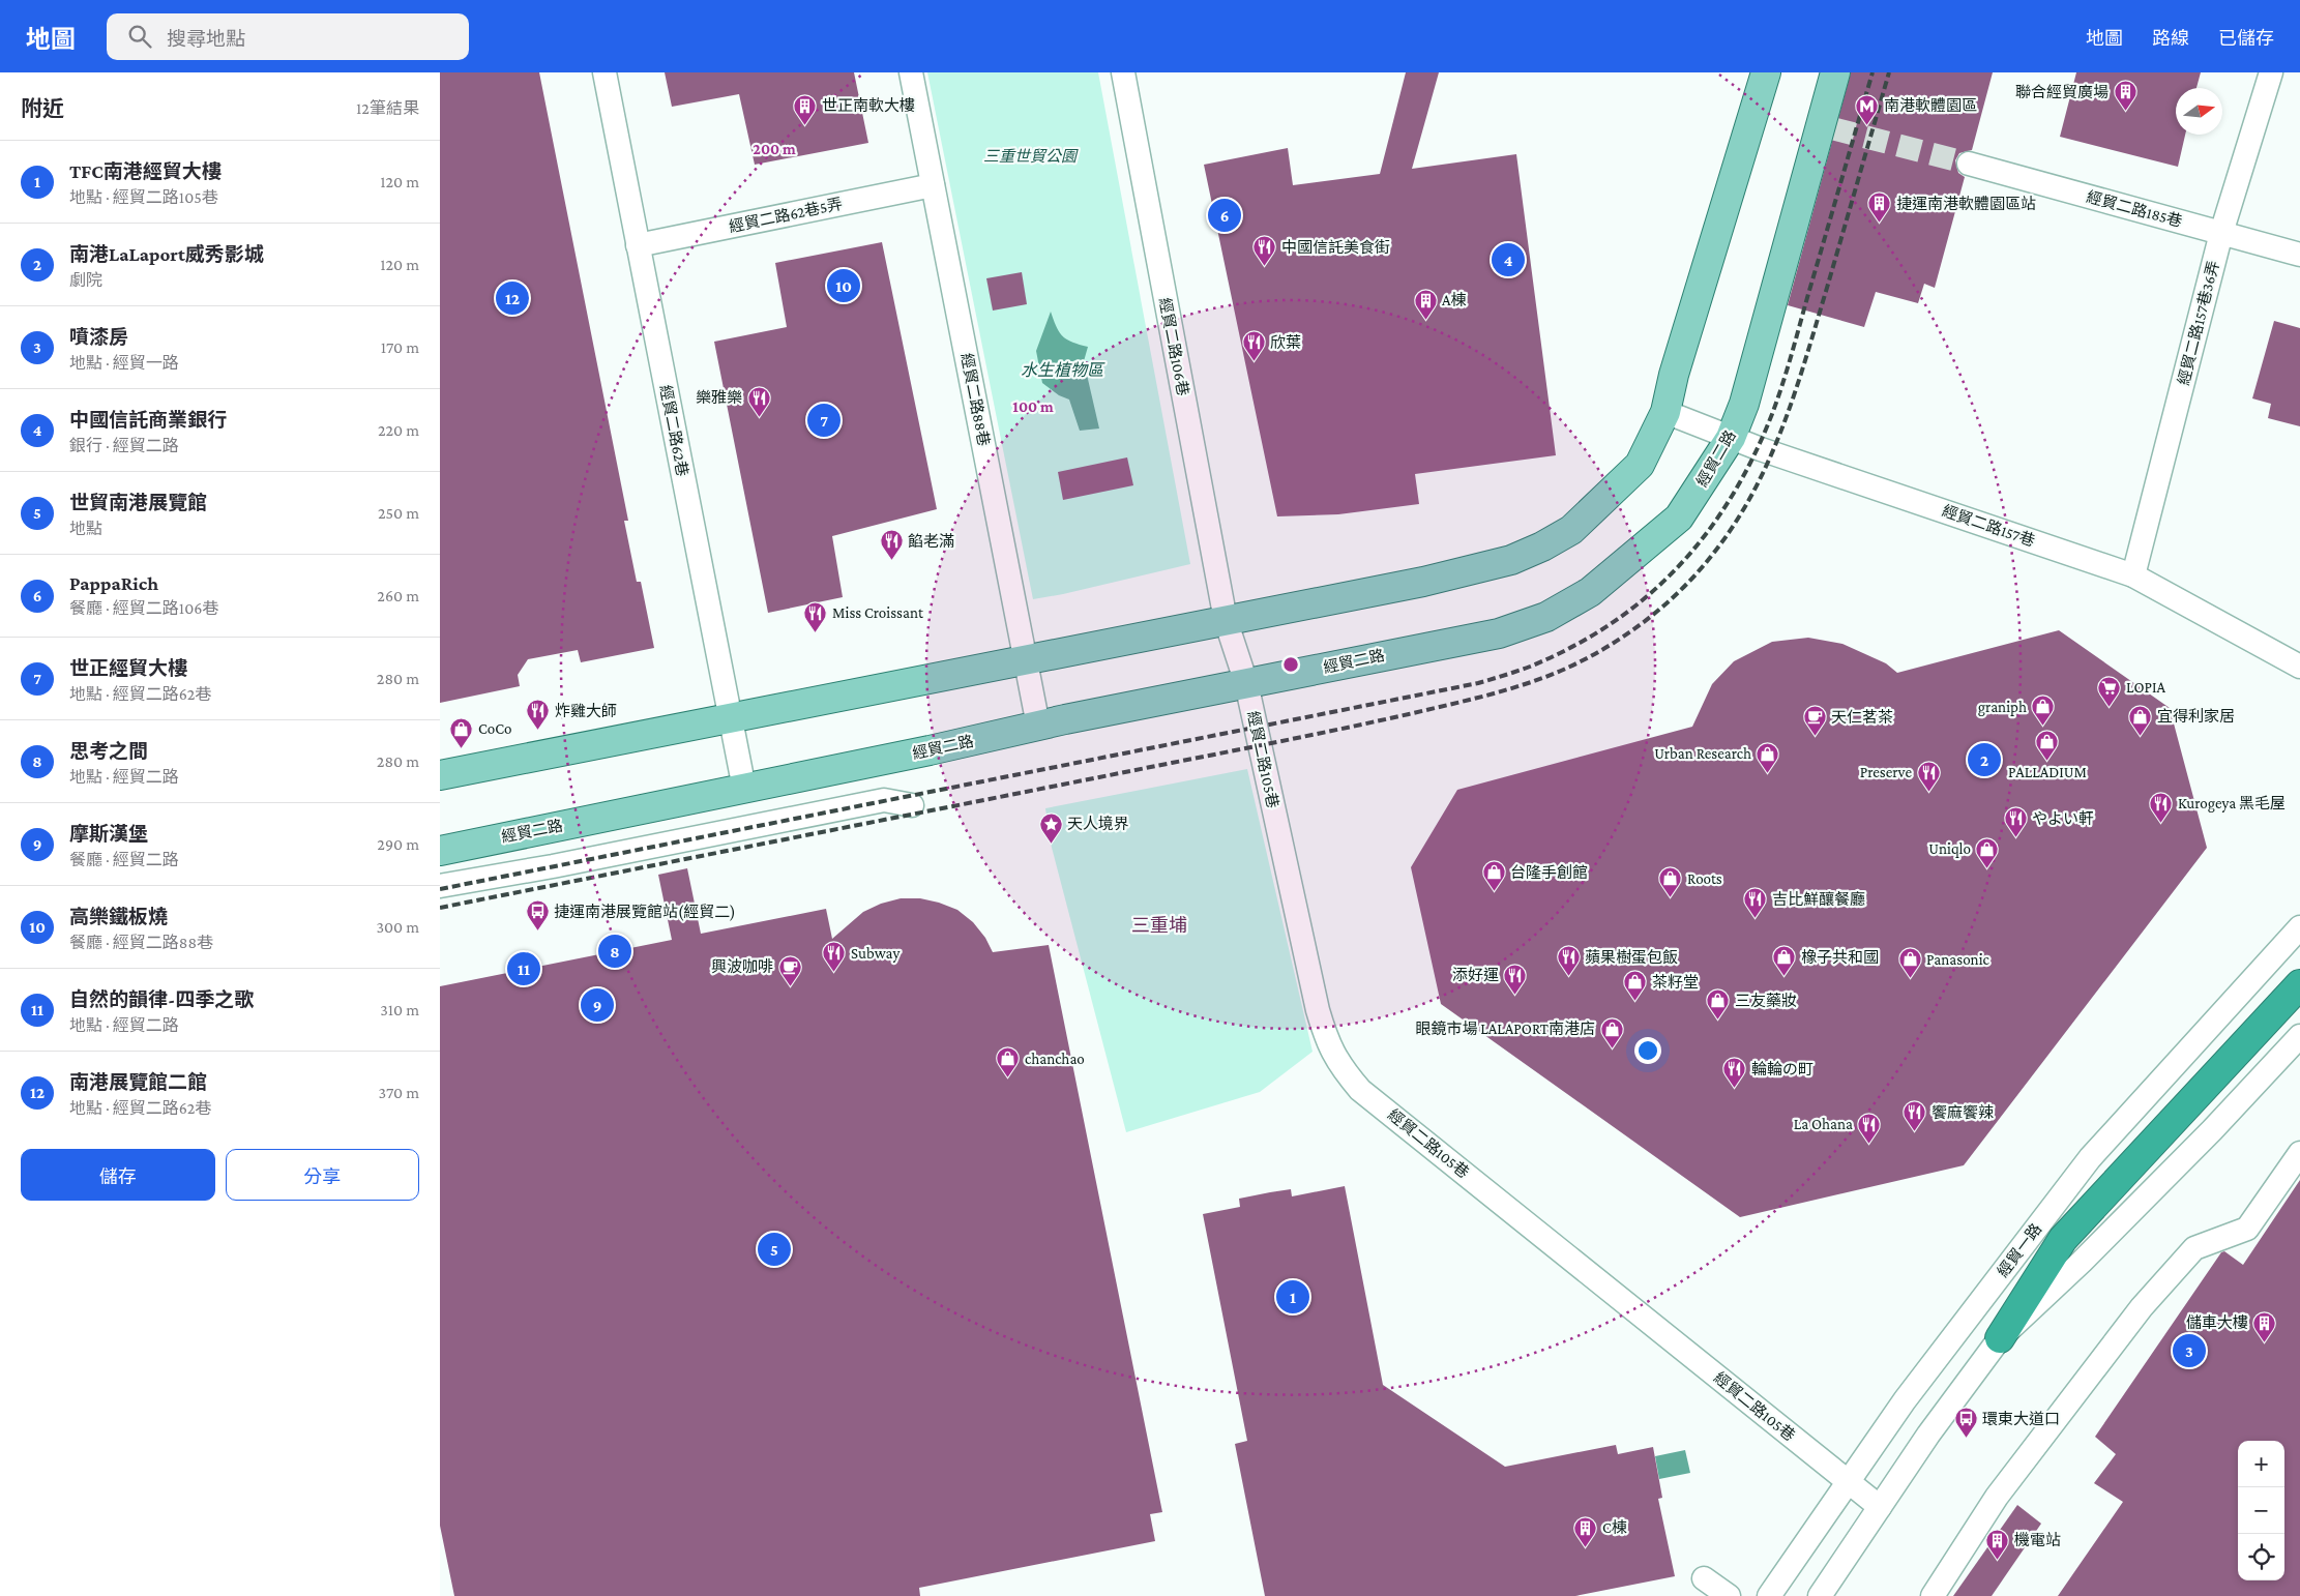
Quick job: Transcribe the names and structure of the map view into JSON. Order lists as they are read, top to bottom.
{
  "streets": {
    "main road": ["經貿二路"],
    "street": [
      "經貿二路185巷",
      "經貿二路62巷5弄",
      "經貿二路157巷36弄",
      "經貿二路106巷",
      "經貿二路88巷",
      "經貿二路62巷",
      "經貿二路157巷",
      "經貿二路105巷",
      "經貿一路"
    ]
  },
  "crossings": [
    ["經貿二路185巷", "經貿二路157巷36弄"],
    ["經貿二路62巷5弄", "經貿二路88巷"],
    ["經貿二路62巷5弄", "經貿二路62巷"],
    ["經貿二路157巷36弄", "經貿二路157巷"],
    ["經貿二路106巷", "經貿二路105巷"],
    ["經貿二路88巷", "經貿二路"],
    ["經貿二路62巷", "經貿二路"],
    ["經貿二路", "經貿二路157巷"],
    ["經貿二路", "經貿二路105巷"],
    ["經貿二路105巷", "經貿一路"]
  ],
  "districts": ["三重埔"],
  "water": ["水生植物區"],
  "parks": ["三重世貿公園"],
  "places": {
    "building": [
      "聯合經貿廣場",
      "世正南軟大樓",
      "捷運南港軟體園區站",
      "A棟",
      "儲車大樓",
      "C棟",
      "機電站"
    ],
    "metro station": ["南港軟體園區"],
    "restaurant": [
      "中國信託美食街",
      "欣葉",
      "樂雅樂",
      "餡老滿",
      "Miss Croissant",
      "炸雞大師",
      "Preserve",
      "Kurogeya 黑毛屋",
      "やよい軒",
      "吉比鮮釀餐廳",
      "Subway",
      "蘋果樹蛋包飯",
      "添好運",
      "輪輪の町",
      "饗麻饗辣",
      "La Ohana"
    ],
    "supermarket": ["LOPIA"],
    "shop": [
      "graniph",
      "宜得利家居",
      "CoCo",
      "PALLADIUM",
      "Urban Research",
      "Uniqlo",
      "台隆手創館",
      "Roots",
      "橡子共和國",
      "Panasonic",
      "茶籽堂",
      "三友藥妝",
      "眼鏡市場 LALAPORT南港店",
      "chanchao"
    ],
    "cafe": ["天仁茗茶", "興波咖啡"],
    "place": ["天人境界"],
    "bus stop": ["捷運南港展覽館站(經貿二)", "環東大道口"]
  },
  "north": "right",
  "page": {
    "header": "地圖",
    "search": "搜尋地點",
    "nav": ["地圖", "路線", "已儲存"],
    "heading": ["附近", "12筆結果"],
    "list": [
      {
        "mark": "1",
        "name": "TFC南港經貿大樓",
        "note": "地點 · 經貿二路105巷",
        "value": "120 m"
      },
      {
        "mark": "2",
        "name": "南港LaLaport威秀影城",
        "note": "劇院",
        "value": "120 m"
      },
      {
        "mark": "3",
        "name": "噴漆房",
        "note": "地點 · 經貿一路",
        "value": "170 m"
      },
      {
        "mark": "4",
        "name": "中國信託商業銀行",
        "note": "銀行 · 經貿二路",
        "value": "220 m"
      },
      {
        "mark": "5",
        "name": "世貿南港展覽館",
        "note": "地點",
        "value": "250 m"
      },
      {
        "mark": "6",
        "name": "PappaRich",
        "note": "餐廳 · 經貿二路106巷",
        "value": "260 m"
      },
      {
        "mark": "7",
        "name": "世正經貿大樓",
        "note": "地點 · 經貿二路62巷",
        "value": "280 m"
      },
      {
        "mark": "8",
        "name": "思考之間",
        "note": "地點 · 經貿二路",
        "value": "280 m"
      },
      {
        "mark": "9",
        "name": "摩斯漢堡",
        "note": "餐廳 · 經貿二路",
        "value": "290 m"
      },
      {
        "mark": "10",
        "name": "高樂鐵板燒",
        "note": "餐廳 · 經貿二路88巷",
        "value": "300 m"
      },
      {
        "mark": "11",
        "name": "自然的韻律-四季之歌",
        "note": "地點 · 經貿二路",
        "value": "310 m"
      },
      {
        "mark": "12",
        "name": "南港展覽館二館",
        "note": "地點 · 經貿二路62巷",
        "value": "370 m"
      }
    ],
    "pins": [
      "6",
      "4",
      "10",
      "12",
      "7",
      "2",
      "8",
      "11",
      "9",
      "5",
      "1",
      "3"
    ],
    "buttons": ["儲存", "分享"],
    "map_buttons": ["+", "−"]
  },
  "rings": ["200 m", "100 m"]
}
